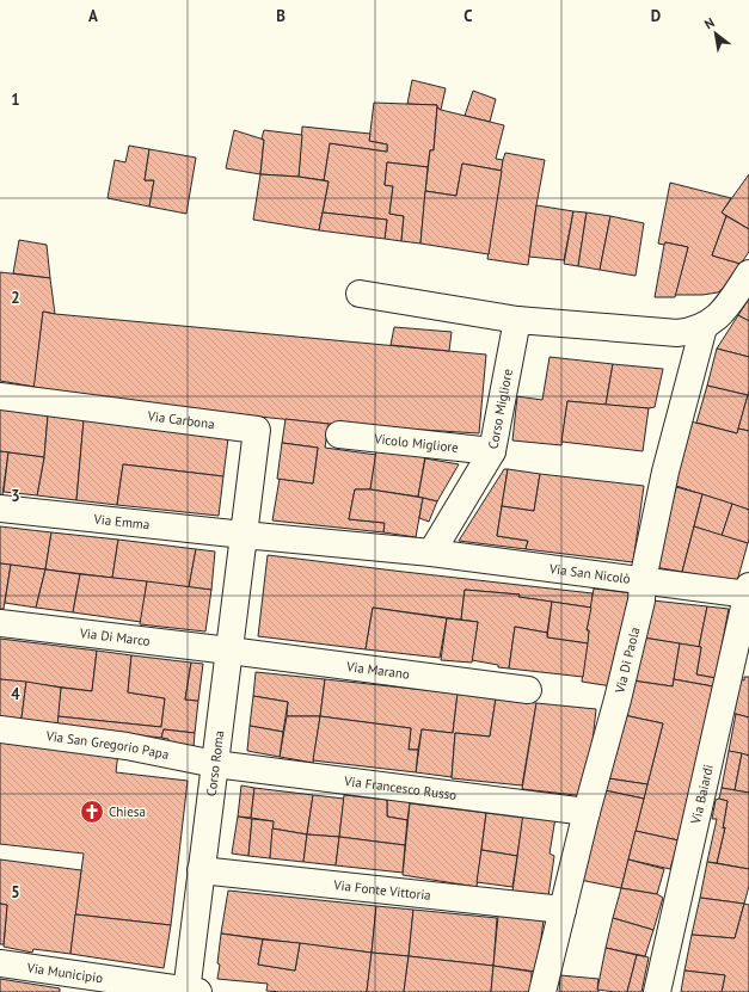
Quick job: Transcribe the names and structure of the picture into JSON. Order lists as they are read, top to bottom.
{
  "streets": {
    "street": [
      "Corso Migliore",
      "Via Carbona",
      "Vicolo Migliore",
      "Via Emma",
      "Via San Nicolò",
      "Via Di Marco",
      "Via Di Paola",
      "Via Marano",
      "Via San Gregorio Papa",
      "Corso Roma",
      "Via Francesco Russo",
      "Via Baiardi",
      "Via Fonte Vittoria",
      "Via Municipio"
    ]
  },
  "crossings": [
    ["Corso Migliore", "Vicolo Migliore"],
    ["Corso Migliore", "Via San Nicolò"],
    ["Via Carbona", "Via Emma"],
    ["Via Carbona", "Corso Roma"],
    ["Via Emma", "Corso Roma"],
    ["Via San Nicolò", "Via Di Paola"],
    ["Via San Nicolò", "Via Baiardi"],
    ["Via Di Marco", "Via Marano"],
    ["Via Di Marco", "Corso Roma"],
    ["Via Di Paola", "Via Francesco Russo"],
    ["Via Di Paola", "Via Fonte Vittoria"],
    ["Via Marano", "Corso Roma"],
    ["Via San Gregorio Papa", "Corso Roma"],
    ["Via San Gregorio Papa", "Via Francesco Russo"],
    ["Corso Roma", "Via Francesco Russo"],
    ["Corso Roma", "Via Fonte Vittoria"],
    ["Corso Roma", "Via Municipio"]
  ],
  "places": {
    "church": ["Chiesa"]
  },
  "north": "top left",
  "grid": {
    "columns": [
      "A",
      "B",
      "C",
      "D"
    ],
    "rows": [
      "1",
      "2",
      "3",
      "4",
      "5"
    ]
  }
}
